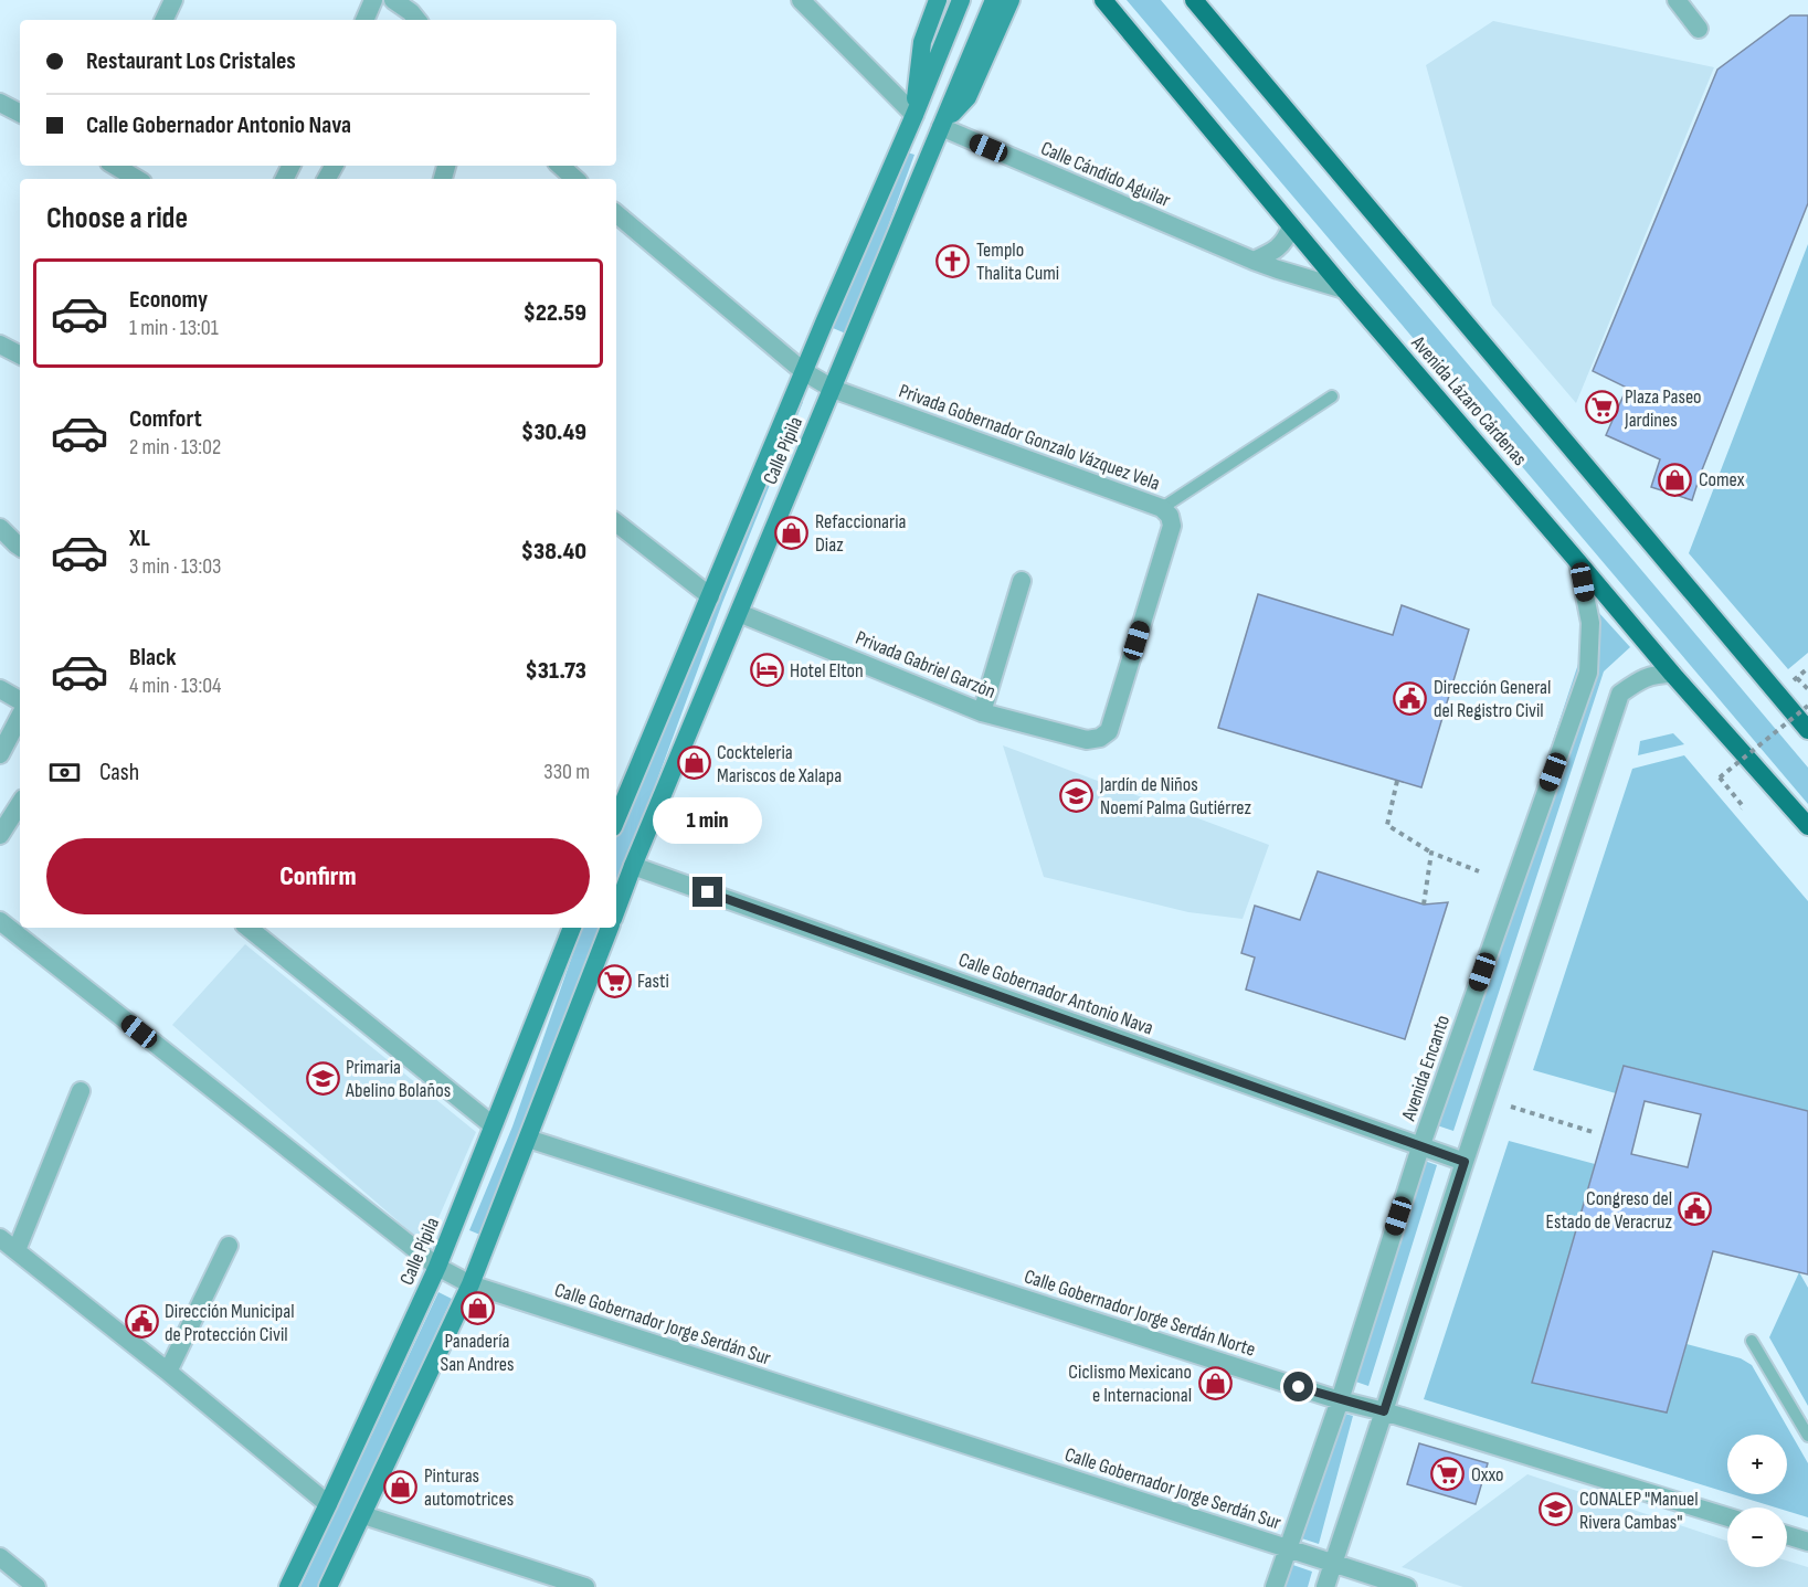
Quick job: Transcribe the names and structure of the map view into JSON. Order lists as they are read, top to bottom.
{
  "streets": {
    "highway": ["Avenida Lázaro Cárdenas"],
    "main road": ["Calle Pípila"],
    "street": [
      "Calle Cándido Aguilar",
      "Privada Gobernador Gonzalo Vázquez Vela",
      "Privada Gabriel Garzón",
      "Calle Gobernador Antonio Nava",
      "Avenida Encanto",
      "Calle Gobernador Jorge Serdán Norte",
      "Calle Gobernador Jorge Serdán Sur"
    ]
  },
  "crossings": [
    ["Calle Cándido Aguilar", "Avenida Lázaro Cárdenas"],
    ["Calle Cándido Aguilar", "Calle Pípila"],
    ["Avenida Lázaro Cárdenas", "Avenida Encanto"],
    ["Privada Gobernador Gonzalo Vázquez Vela", "Calle Pípila"],
    ["Privada Gobernador Gonzalo Vázquez Vela", "Privada Gabriel Garzón"],
    ["Calle Pípila", "Privada Gabriel Garzón"],
    ["Calle Pípila", "Calle Gobernador Antonio Nava"],
    ["Calle Pípila", "Calle Gobernador Jorge Serdán Sur"],
    ["Calle Gobernador Antonio Nava", "Avenida Encanto"],
    ["Avenida Encanto", "Calle Gobernador Jorge Serdán Norte"],
    ["Avenida Encanto", "Calle Gobernador Jorge Serdán Sur"]
  ],
  "places": {
    "church": ["Templo Thalita Cumi"],
    "supermarket": ["Plaza Paseo Jardines", "Fasti", "Oxxo"],
    "shop": [
      "Comex",
      "Refaccionaria Diaz",
      "Cockteleria Mariscos de Xalapa",
      "Panadería San Andres",
      "Ciclismo Mexicano e Internacional",
      "Pinturas automotrices"
    ],
    "hotel": ["Hotel Elton"],
    "public building": ["Dirección General del Registro Civil", "Congreso del Estado de Veracruz", "Dirección Municipal de Protección Civil"],
    "school or university": ["Jardín de Niños Noemí Palma Gutiérrez", "Primaria Abelino Bolaños", "CONALEP \"Manuel Rivera Cambas\""]
  },
  "page": {
    "banner": ["Restaurant Los Cristales", "Calle Gobernador Antonio Nava"],
    "heading": "Choose a ride",
    "list": [
      {
        "name": "Economy",
        "note": "1 min · 13:01",
        "value": "$22.59"
      },
      {
        "name": "Comfort",
        "note": "2 min · 13:02",
        "value": "$30.49"
      },
      {
        "name": "XL",
        "note": "3 min · 13:03",
        "value": "$38.40"
      },
      {
        "name": "Black",
        "note": "4 min · 13:04",
        "value": "$31.73"
      }
    ],
    "pay": ["Cash", "330 m"],
    "bubble": "1 min",
    "buttons": "Confirm",
    "map_buttons": ["+", "−"]
  }
}
